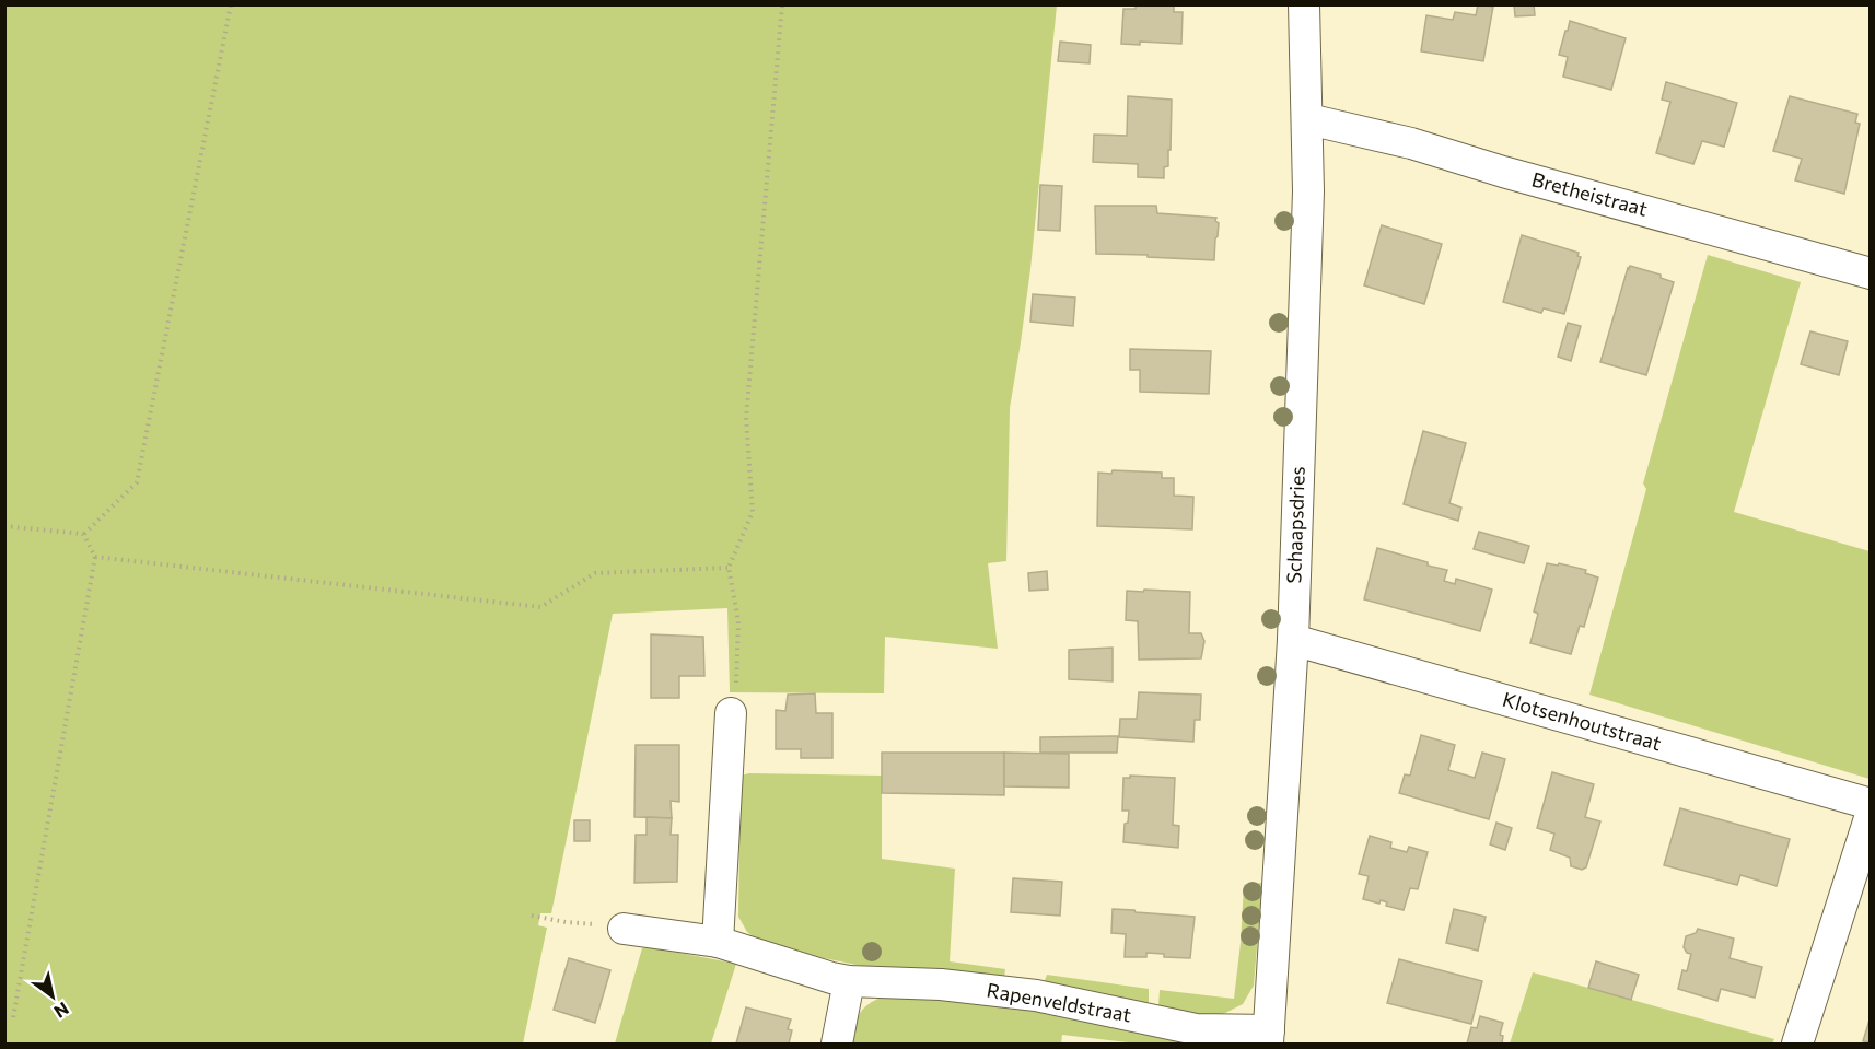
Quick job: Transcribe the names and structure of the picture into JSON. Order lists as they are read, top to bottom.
{
  "streets": {
    "street": [
      "Bretheistraat",
      "Schaapsdries",
      "Klotsenhoutstraat",
      "Rapenveldstraat"
    ]
  },
  "crossings": [
    ["Bretheistraat", "Schaapsdries"],
    ["Schaapsdries", "Klotsenhoutstraat"],
    ["Schaapsdries", "Rapenveldstraat"]
  ],
  "north": "bottom right"
}
